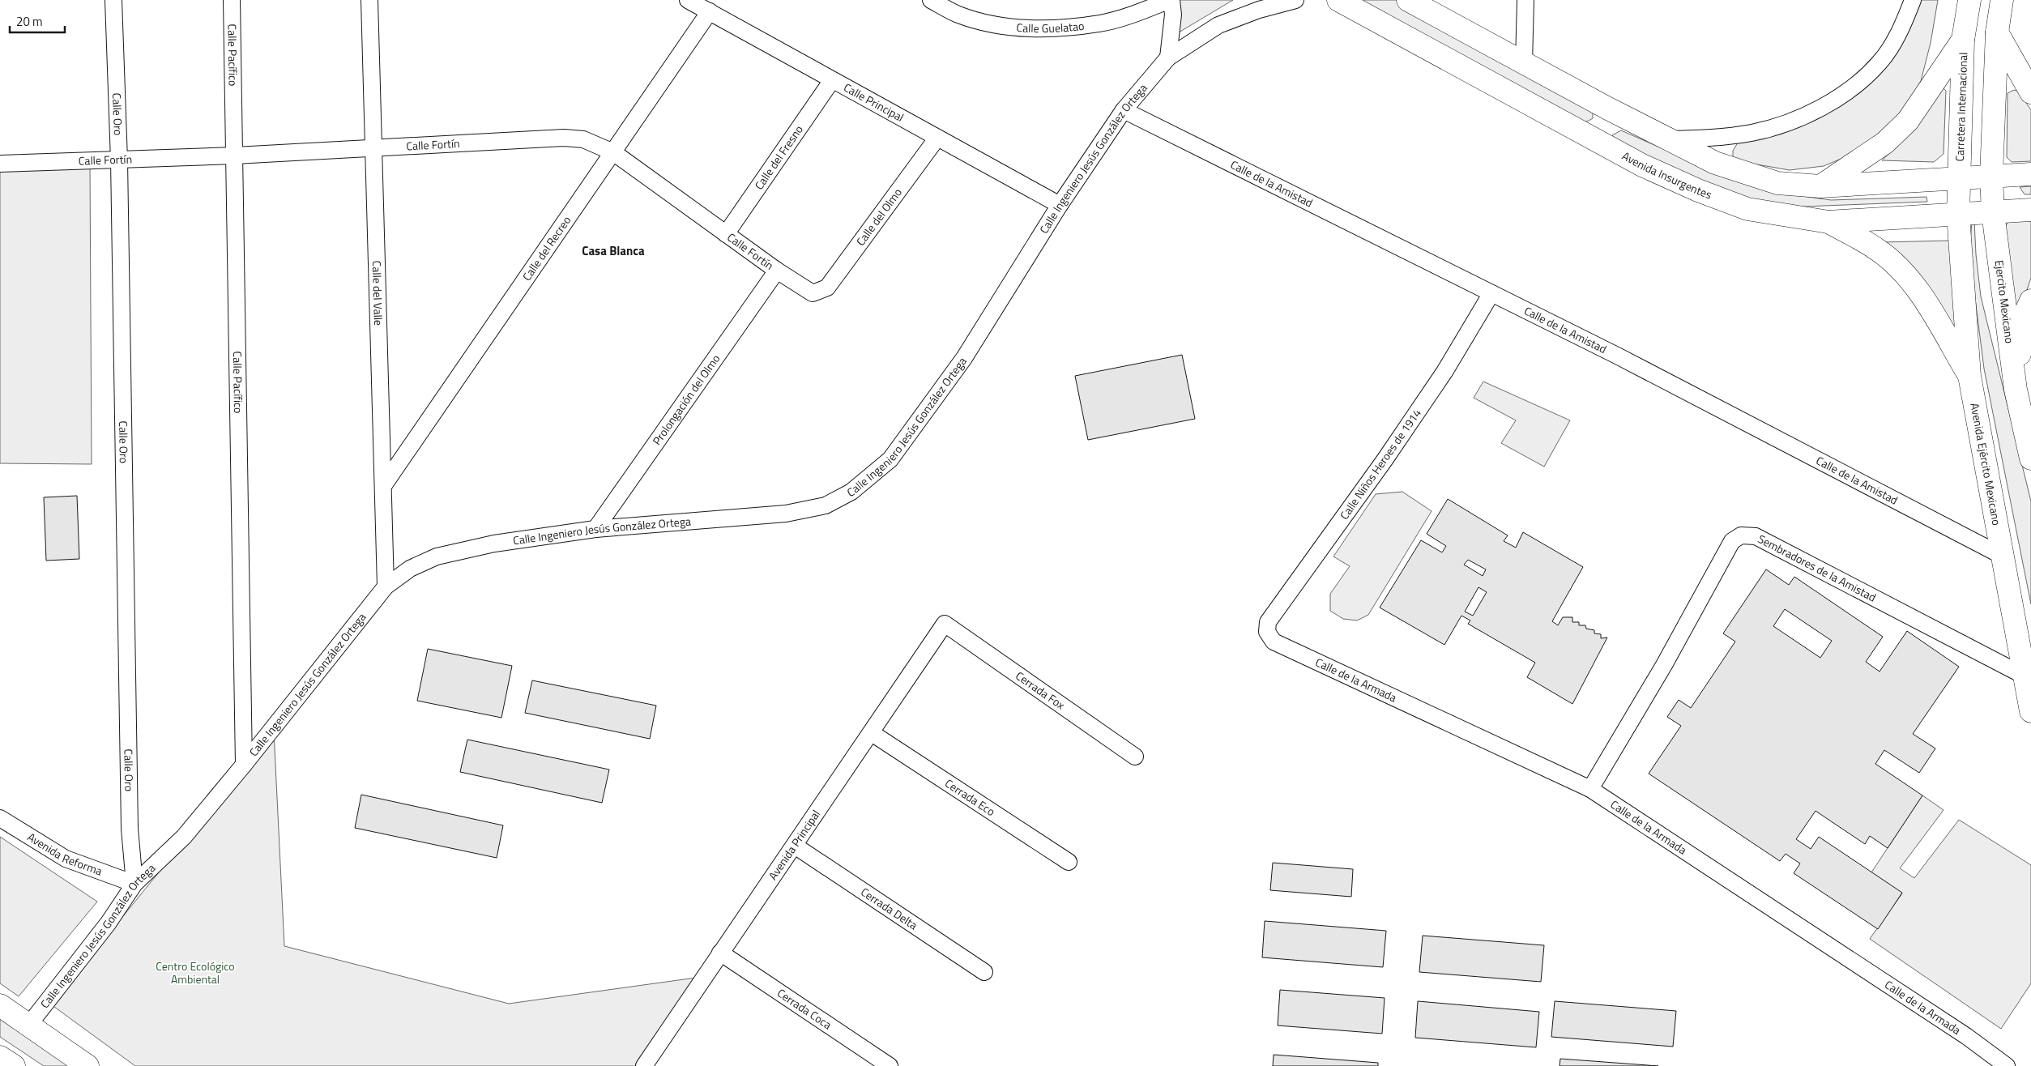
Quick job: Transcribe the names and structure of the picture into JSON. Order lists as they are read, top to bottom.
{
  "streets": {
    "main road": [
      "Carretera Internacional",
      "Avenida Insurgentes",
      "Ejercito Mexicano",
      "Avenida Ejército Mexicano"
    ],
    "street": [
      "Calle Guelatao",
      "Calle Pacífico",
      "Calle Principal",
      "Calle Oro",
      "Calle Fortín",
      "Calle del Fresno",
      "Calle Ingeniero Jesús González Ortega",
      "Calle de la Amistad",
      "Calle del Olmo",
      "Calle del Recreo",
      "Calle del Valle",
      "Prolongación del Olmo",
      "Calle Niños Heroes de 1914",
      "Sembradores de la Amistad",
      "Calle de la Armada",
      "Cerrada Fox",
      "Cerrada Eco",
      "Avenida Principal",
      "Avenida Reforma",
      "Cerrada Delta",
      "Cerrada Coca"
    ]
  },
  "crossings": [
    ["Calle Pacífico", "Calle Fortín"],
    ["Calle Pacífico", "Calle Ingeniero Jesús González Ortega"],
    ["Calle Principal", "Calle del Fresno"],
    ["Calle Principal", "Calle Ingeniero Jesús González Ortega"],
    ["Calle Principal", "Calle del Olmo"],
    ["Calle Principal", "Calle del Recreo"],
    ["Carretera Internacional", "Avenida Insurgentes"],
    ["Carretera Internacional", "Avenida Ejército Mexicano"],
    ["Calle Oro", "Calle Fortín"],
    ["Calle Oro", "Calle Ingeniero Jesús González Ortega"],
    ["Calle Oro", "Avenida Reforma"],
    ["Calle Fortín", "Calle del Fresno"],
    ["Calle Fortín", "Calle del Olmo"],
    ["Calle Fortín", "Calle del Recreo"],
    ["Calle Fortín", "Calle del Valle"],
    ["Calle Fortín", "Prolongación del Olmo"],
    ["Calle Ingeniero Jesús González Ortega", "Calle de la Amistad"],
    ["Calle Ingeniero Jesús González Ortega", "Calle del Valle"],
    ["Calle Ingeniero Jesús González Ortega", "Prolongación del Olmo"],
    ["Calle Ingeniero Jesús González Ortega", "Avenida Reforma"],
    ["Avenida Insurgentes", "Ejercito Mexicano"],
    ["Avenida Insurgentes", "Avenida Ejército Mexicano"],
    ["Calle de la Amistad", "Calle Niños Heroes de 1914"],
    ["Calle de la Amistad", "Avenida Ejército Mexicano"],
    ["Calle del Recreo", "Calle del Valle"],
    ["Calle Niños Heroes de 1914", "Calle de la Armada"],
    ["Avenida Ejército Mexicano", "Sembradores de la Amistad"],
    ["Sembradores de la Amistad", "Calle de la Armada"],
    ["Cerrada Fox", "Avenida Principal"],
    ["Cerrada Eco", "Avenida Principal"],
    ["Avenida Principal", "Cerrada Delta"],
    ["Avenida Principal", "Cerrada Coca"]
  ],
  "districts": ["Casa Blanca"],
  "parks": ["Centro Ecológico Ambiental"],
  "scale_bar": "20 m"
}
